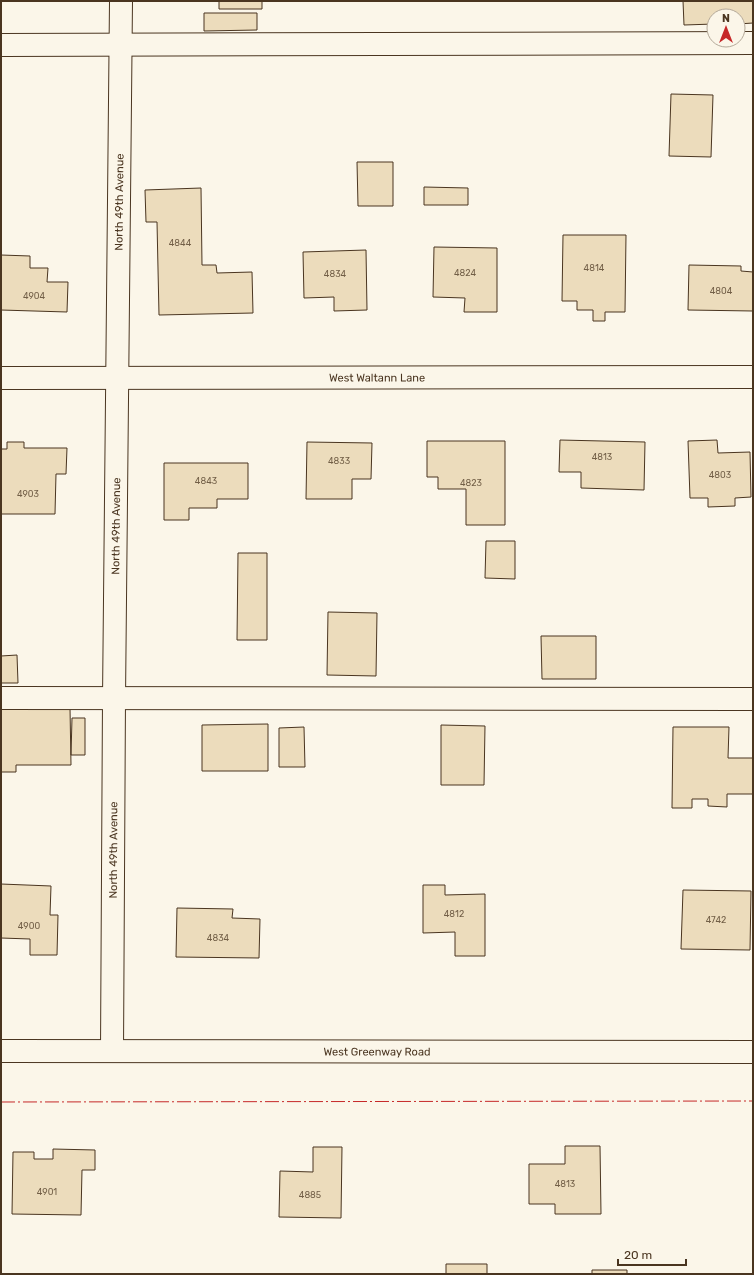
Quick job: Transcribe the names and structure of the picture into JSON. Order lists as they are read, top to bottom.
{
  "streets": {
    "street": ["North 49th Avenue", "West Waltann Lane", "West Greenway Road"]
  },
  "crossings": [
    ["North 49th Avenue", "West Waltann Lane"],
    ["North 49th Avenue", "West Greenway Road"]
  ],
  "house_numbers": [
    "4844",
    "4814",
    "4824",
    "4834",
    "4804",
    "4904",
    "4813",
    "4833",
    "4803",
    "4843",
    "4823",
    "4903",
    "4812",
    "4742",
    "4900",
    "4834",
    "4813",
    "4901",
    "4885"
  ],
  "scale_bar": "20 m",
  "north": "top"
}
